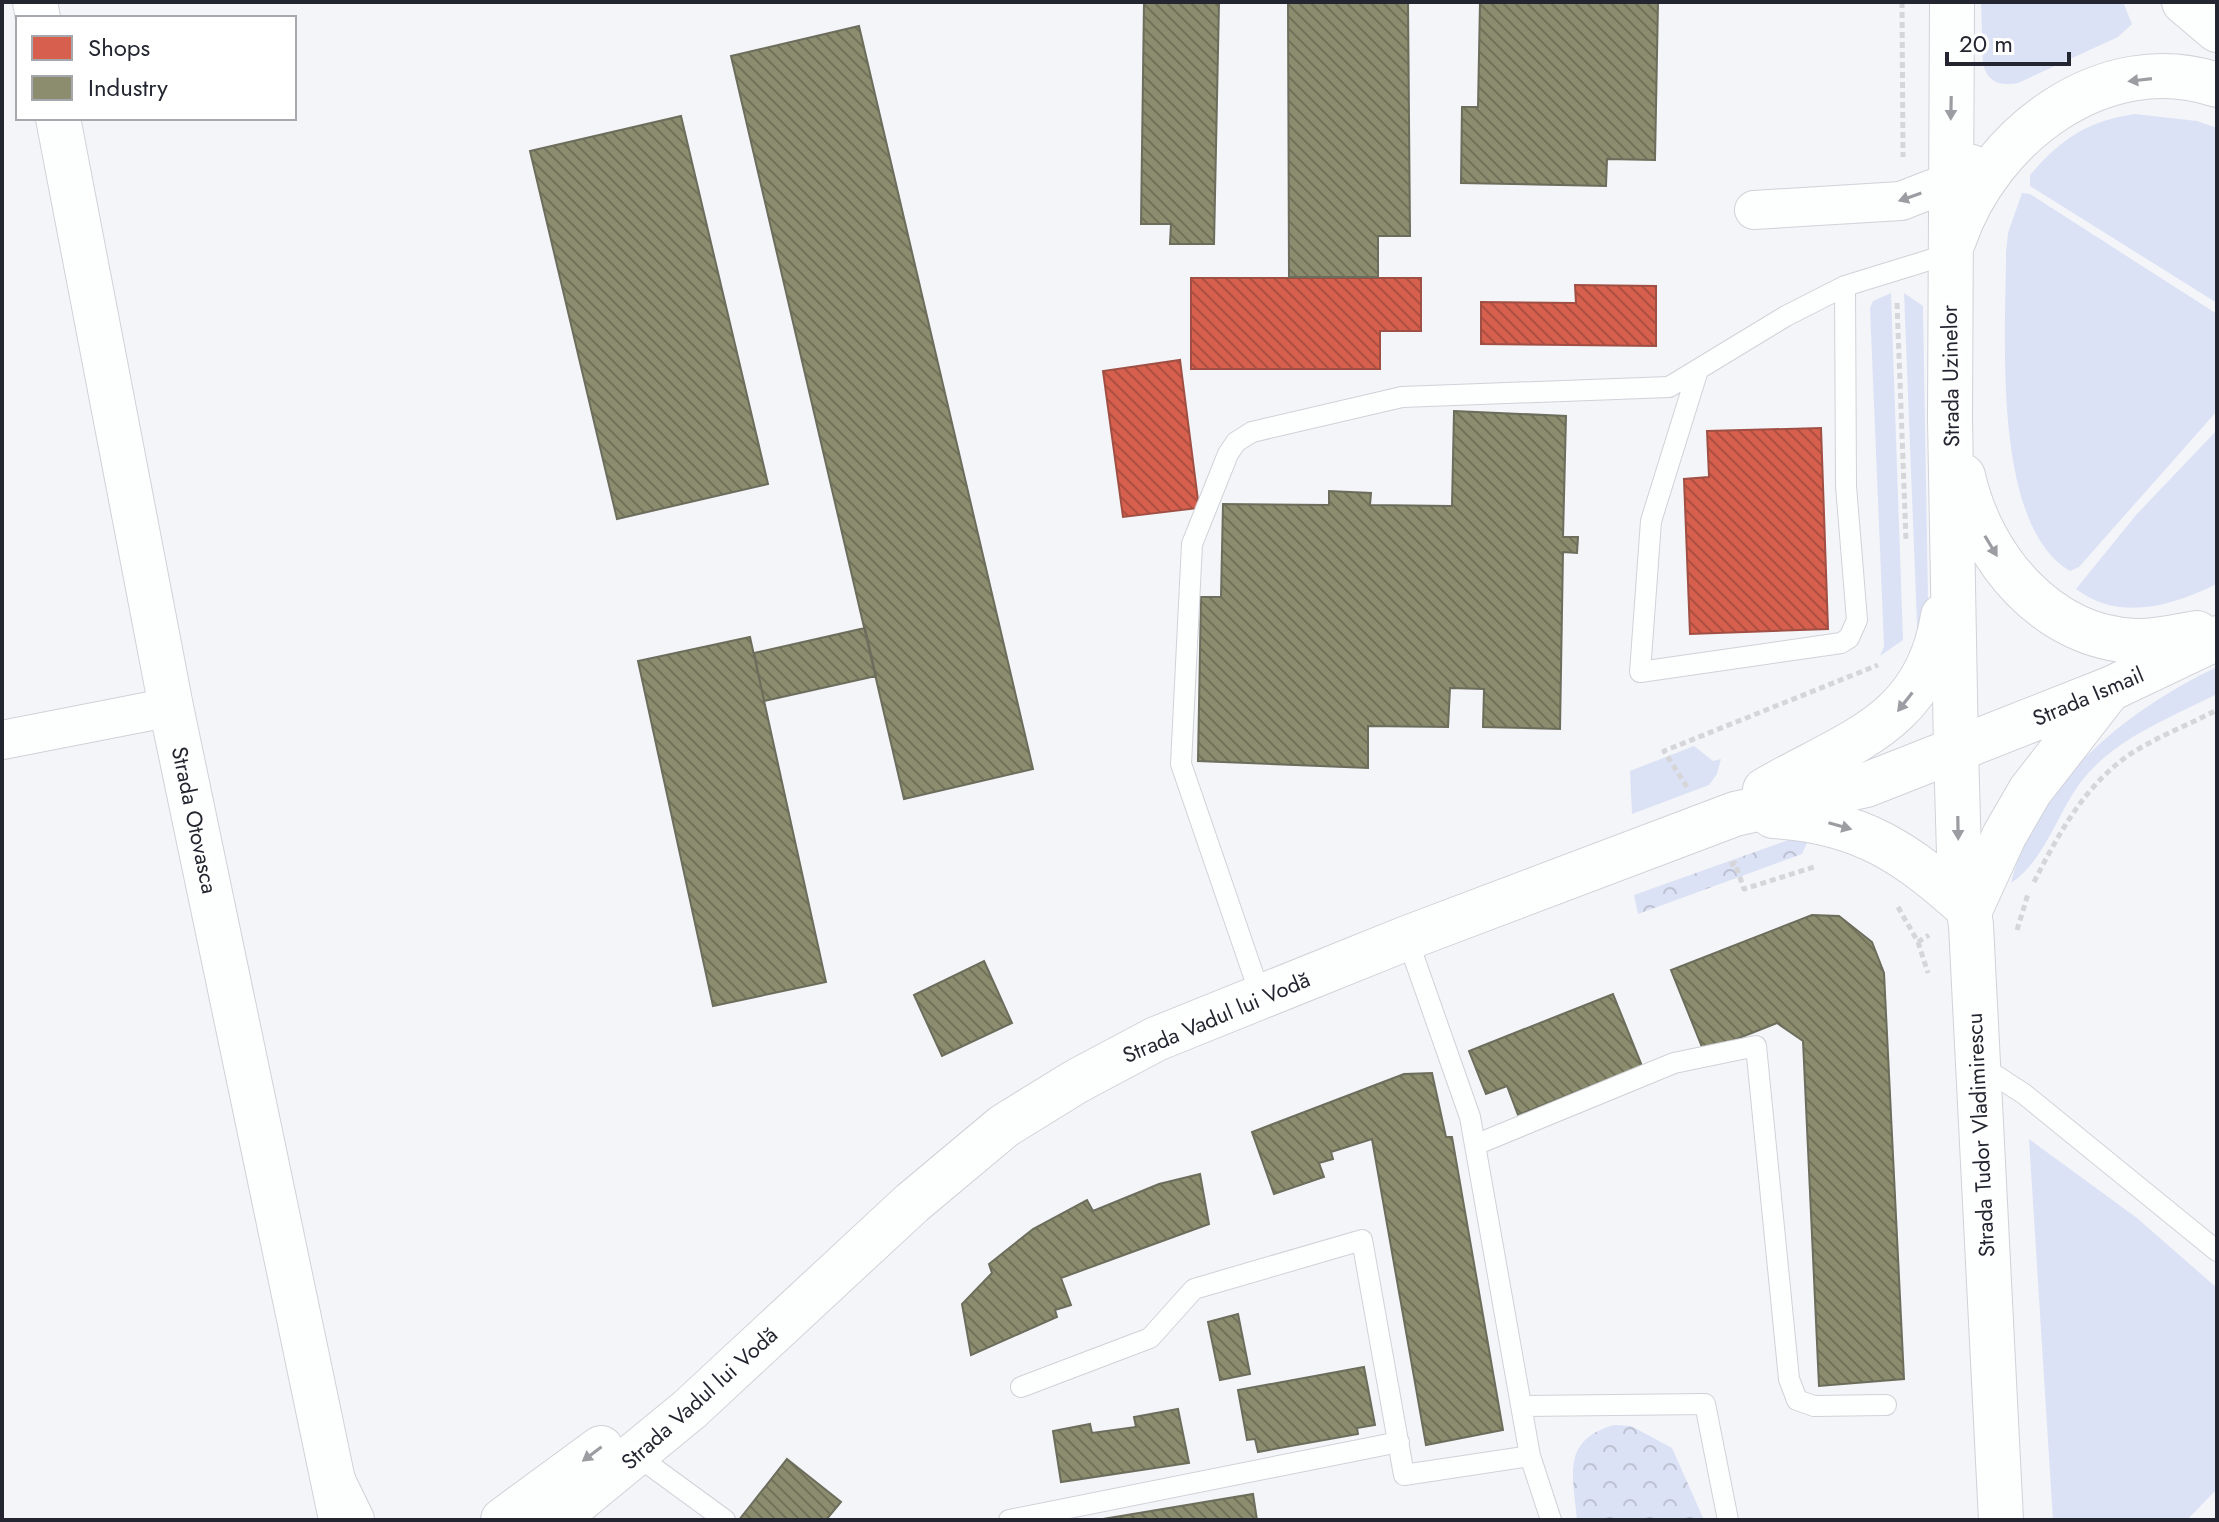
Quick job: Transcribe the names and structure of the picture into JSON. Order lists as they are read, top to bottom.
{
  "streets": {
    "main road": [
      "Strada Uzinelor",
      "Strada Ismail",
      "Strada Otovasca",
      "Strada Vadul lui Vodă",
      "Strada Tudor Vladimirescu"
    ]
  },
  "crossings": [
    ["Strada Uzinelor", "Strada Ismail"],
    ["Strada Uzinelor", "Strada Vadul lui Vodă"],
    ["Strada Uzinelor", "Strada Tudor Vladimirescu"],
    ["Strada Ismail", "Strada Vadul lui Vodă"],
    ["Strada Ismail", "Strada Tudor Vladimirescu"],
    ["Strada Vadul lui Vodă", "Strada Tudor Vladimirescu"]
  ],
  "legend": ["Shops", "Industry"],
  "scale_bar": "20 m"
}
